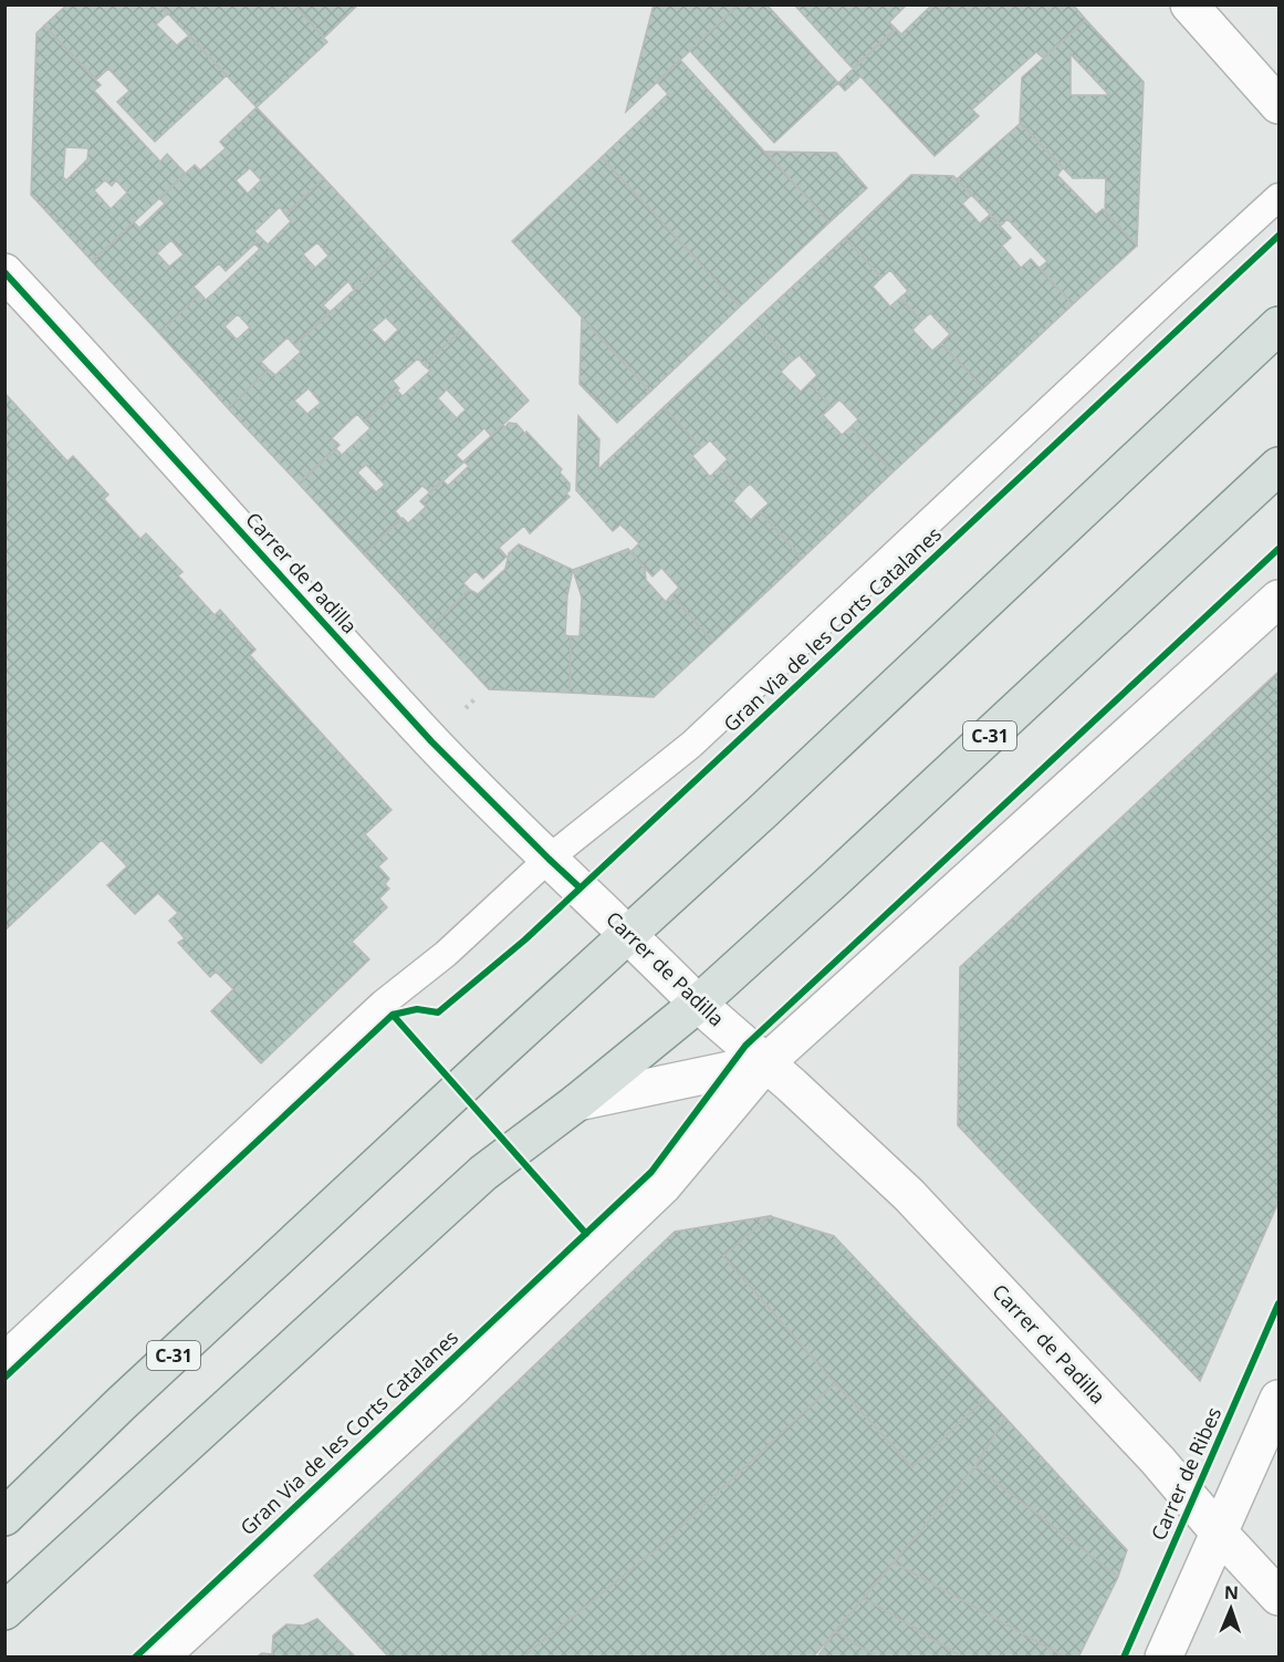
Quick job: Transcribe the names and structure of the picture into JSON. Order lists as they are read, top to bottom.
{
  "streets": {
    "main road": ["C-31"],
    "street": ["Carrer de Padilla"],
    "lane": ["Gran Via de les Corts Catalanes"],
    "cycle path": ["Carrer de Ribes"]
  },
  "crossings": [
    ["Carrer de Padilla", "Gran Via de les Corts Catalanes"],
    ["Carrer de Padilla", "C-31"]
  ],
  "north": "top"
}
